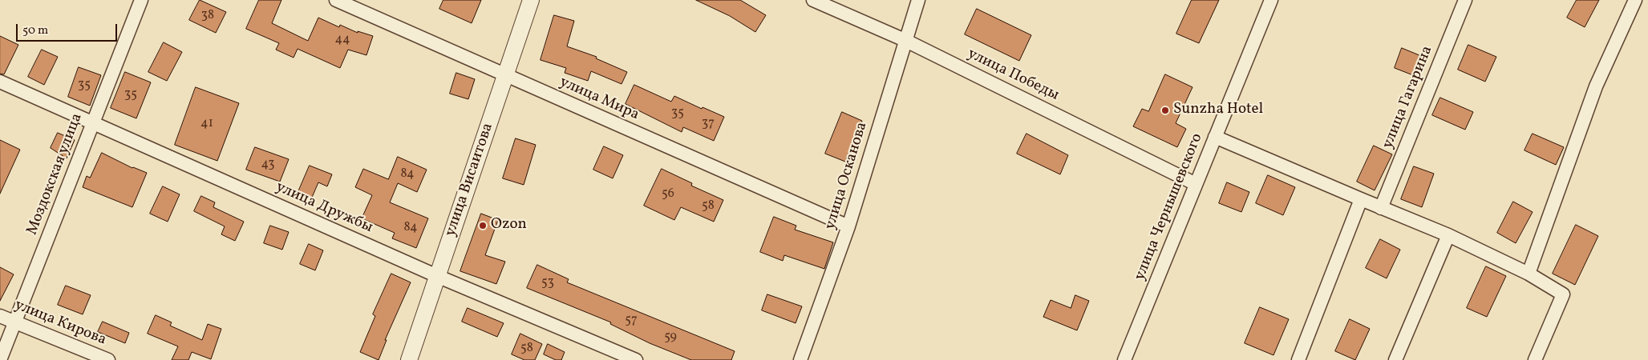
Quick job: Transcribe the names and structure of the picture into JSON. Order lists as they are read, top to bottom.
{
  "streets": {
    "street": [
      "улица Победы",
      "улица Гагарина",
      "улица Мира",
      "Моздокская улица",
      "улица Осканова",
      "улица Висаитова",
      "улица Чернышевского",
      "улица Дружбы",
      "улица Кирова"
    ]
  },
  "crossings": [
    ["улица Победы", "улица Осканова"],
    ["улица Победы", "улица Чернышевского"],
    ["улица Мира", "улица Осканова"],
    ["улица Мира", "улица Висаитова"],
    ["Моздокская улица", "улица Дружбы"],
    ["Моздокская улица", "улица Кирова"],
    ["улица Висаитова", "улица Дружбы"]
  ],
  "places": ["Sunzha Hotel", "Ozon"],
  "house_numbers": [
    "38",
    "44",
    "35",
    "35",
    "35",
    "41",
    "37",
    "43",
    "84",
    "56",
    "58",
    "84",
    "53",
    "57",
    "59",
    "58"
  ],
  "scale_bar": "50 m"
}
